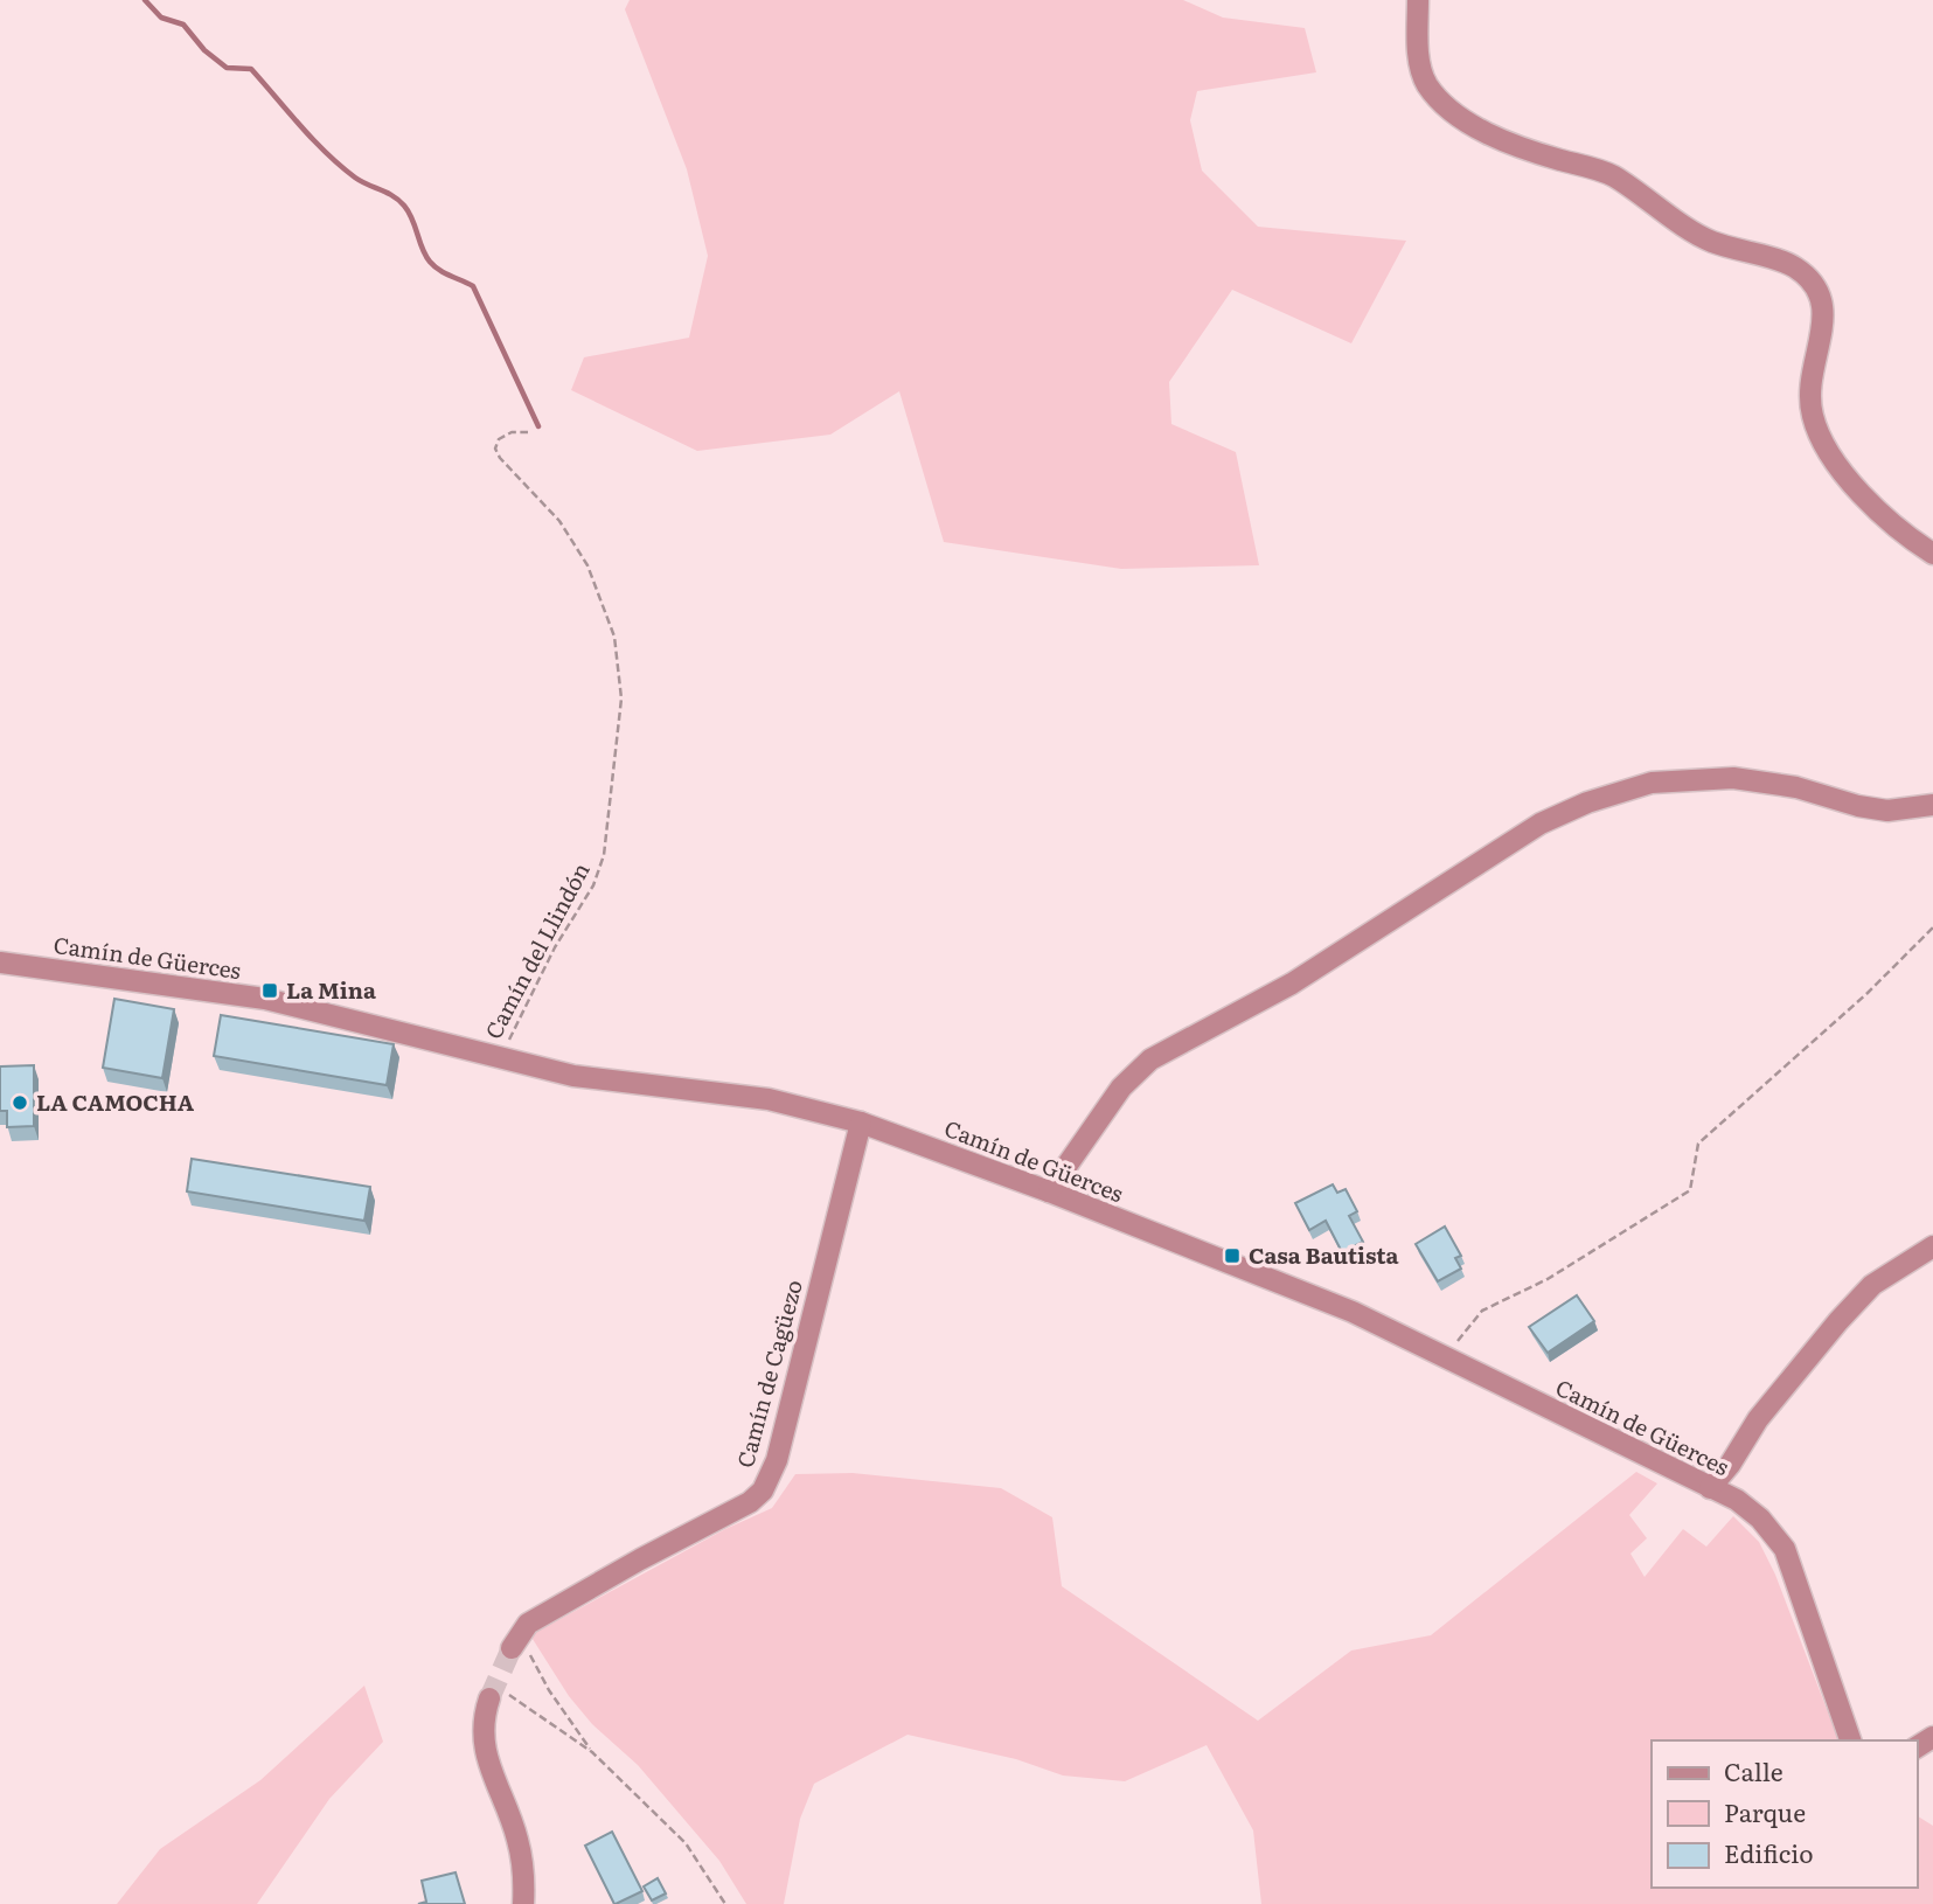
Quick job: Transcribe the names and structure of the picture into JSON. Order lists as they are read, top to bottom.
{
  "streets": {
    "street": ["Camín de Güerces", "Camín de Cagüezo"],
    "path": ["Camín del Llindón"]
  },
  "crossings": [
    ["Camín del Llindón", "Camín de Güerces"],
    ["Camín de Güerces", "Camín de Cagüezo"]
  ],
  "places": {
    "transit": ["La Mina", "Casa Bautista"],
    "other": ["LA CAMOCHA"]
  },
  "legend": ["Calle", "Parque", "Edificio"]
}
